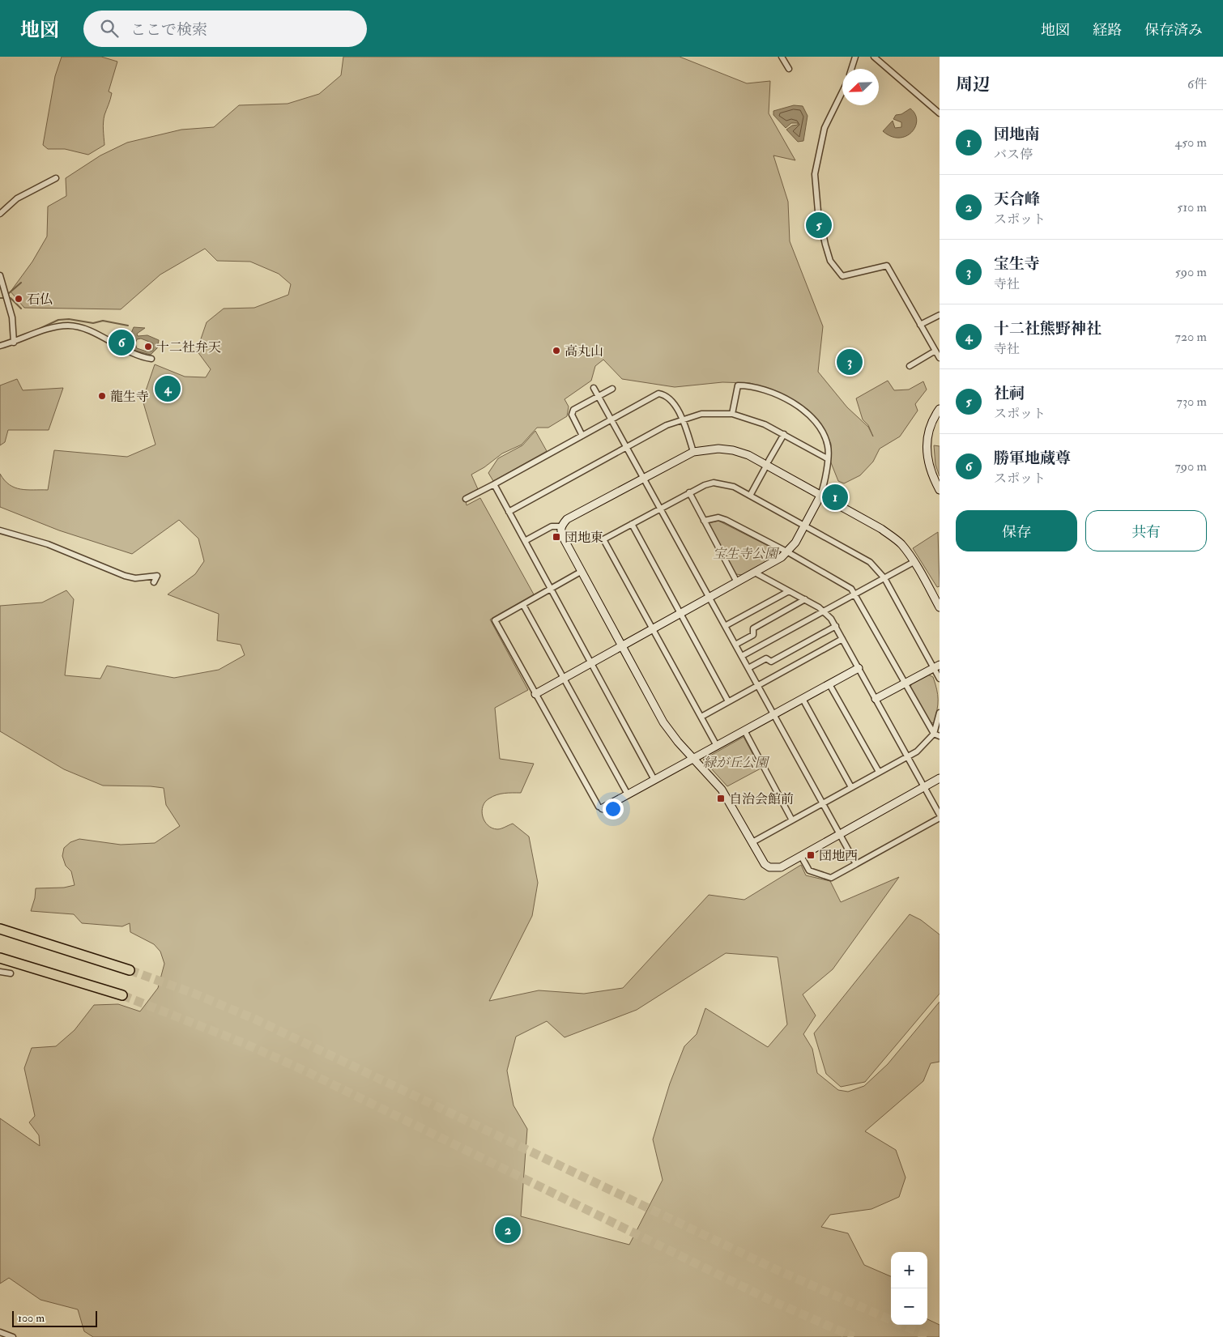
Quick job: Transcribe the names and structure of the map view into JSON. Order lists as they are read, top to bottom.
{
  "parks": ["宝生寺公園", "緑が丘公園"],
  "places": {
    "other": [
      "石仏",
      "十二社弁天",
      "高丸山",
      "龍生寺"
    ],
    "transit": ["団地東", "自治会館前", "団地西"]
  },
  "scale_bar": "100 m",
  "north": "bottom left",
  "page": {
    "header": "地図",
    "search": "ここで検索",
    "nav": ["地図", "経路", "保存済み"],
    "heading": ["周辺", "6件"],
    "list": [
      {
        "mark": "1",
        "name": "団地南",
        "note": "バス停",
        "value": "450 m"
      },
      {
        "mark": "2",
        "name": "天合峰",
        "note": "スポット",
        "value": "510 m"
      },
      {
        "mark": "3",
        "name": "宝生寺",
        "note": "寺社",
        "value": "590 m"
      },
      {
        "mark": "4",
        "name": "十二社熊野神社",
        "note": "寺社",
        "value": "720 m"
      },
      {
        "mark": "5",
        "name": "社祠",
        "note": "スポット",
        "value": "730 m"
      },
      {
        "mark": "6",
        "name": "勝軍地蔵尊",
        "note": "スポット",
        "value": "790 m"
      }
    ],
    "pins": [
      "5",
      "6",
      "3",
      "4",
      "1",
      "2"
    ],
    "buttons": ["保存", "共有"],
    "map_buttons": ["+", "−"],
    "scale": "100 m"
  }
}
